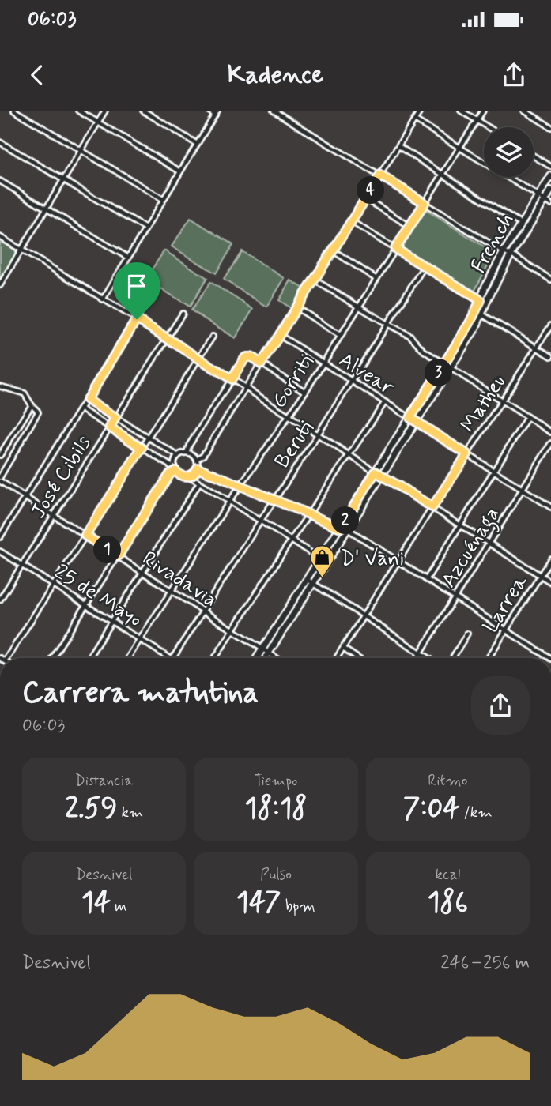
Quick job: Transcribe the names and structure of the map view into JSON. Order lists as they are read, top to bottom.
{
  "streets": {
    "main road": ["French"],
    "street": [
      "Alvear",
      "Gorriti",
      "Matheu",
      "Beruti",
      "José Cibils",
      "Azcuénaga",
      "Rivadavia",
      "25 de Mayo",
      "Larrea"
    ]
  },
  "crossings": [
    ["French", "Alvear"],
    ["French", "Rivadavia"],
    ["Alvear", "Gorriti"],
    ["Alvear", "Matheu"],
    ["Alvear", "Beruti"],
    ["Alvear", "Azcuénaga"],
    ["Gorriti", "Rivadavia"],
    ["Gorriti", "25 de Mayo"],
    ["Beruti", "Rivadavia"],
    ["José Cibils", "Rivadavia"],
    ["José Cibils", "25 de Mayo"]
  ],
  "places": {
    "shop": ["D' Vani"]
  },
  "page": {
    "status": "06:03",
    "header": "Kadence",
    "pins": [
      "4",
      "3",
      "2",
      "1"
    ],
    "heading": ["Carrera matutina", "06:03"],
    "stats": [
      ["Distancia", "2.59 km"],
      ["Tiempo", "18:18"],
      ["Ritmo", "7:04 /km"],
      ["Desnivel", "14 m"],
      ["Pulso", "147 bpm"],
      ["kcal", "186"]
    ],
    "chart": ["Desnivel", "246–256 m"]
  }
}
